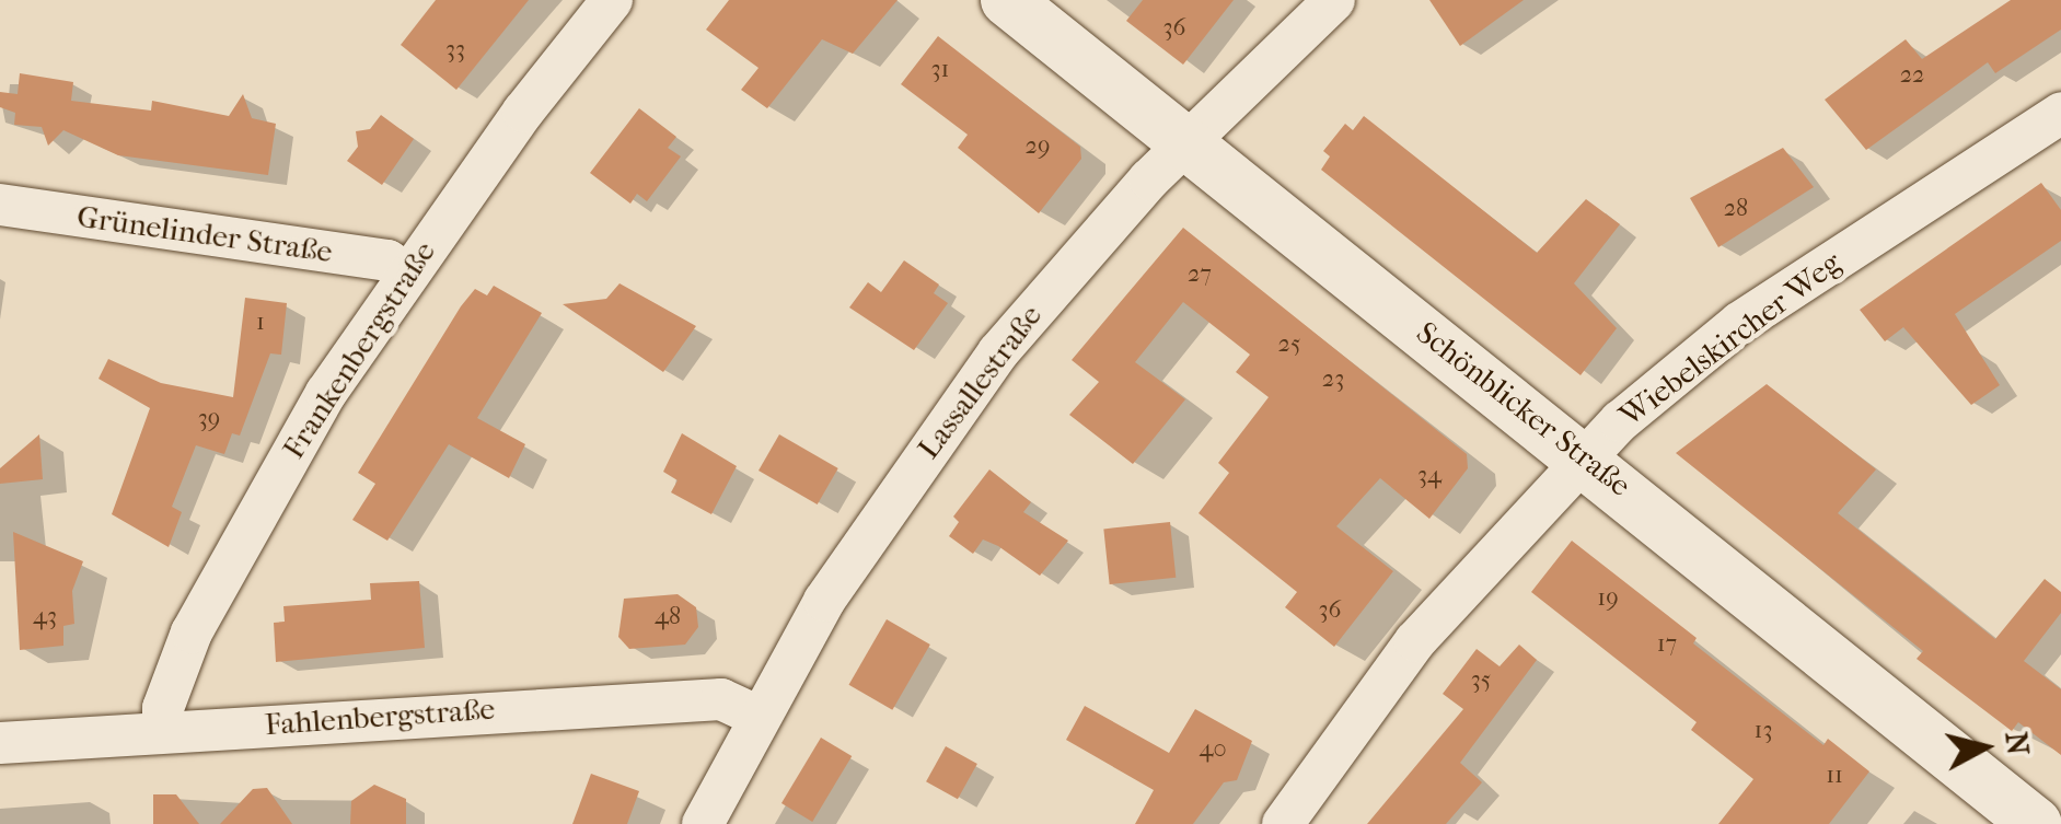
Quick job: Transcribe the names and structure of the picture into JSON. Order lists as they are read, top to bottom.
{
  "streets": {
    "street": [
      "Grünelinder Straße",
      "Wiebelskircher Weg",
      "Frankenbergstraße",
      "Lassallestraße",
      "Schönblicker Straße",
      "Fahlenbergstraße"
    ]
  },
  "crossings": [
    ["Grünelinder Straße", "Frankenbergstraße"],
    ["Wiebelskircher Weg", "Schönblicker Straße"],
    ["Frankenbergstraße", "Fahlenbergstraße"],
    ["Lassallestraße", "Schönblicker Straße"],
    ["Lassallestraße", "Fahlenbergstraße"]
  ],
  "house_numbers": [
    "36",
    "33",
    "31",
    "22",
    "29",
    "28",
    "27",
    "1",
    "25",
    "23",
    "39",
    "34",
    "19",
    "36",
    "43",
    "48",
    "17",
    "35",
    "13",
    "40",
    "11"
  ],
  "north": "right"
}
